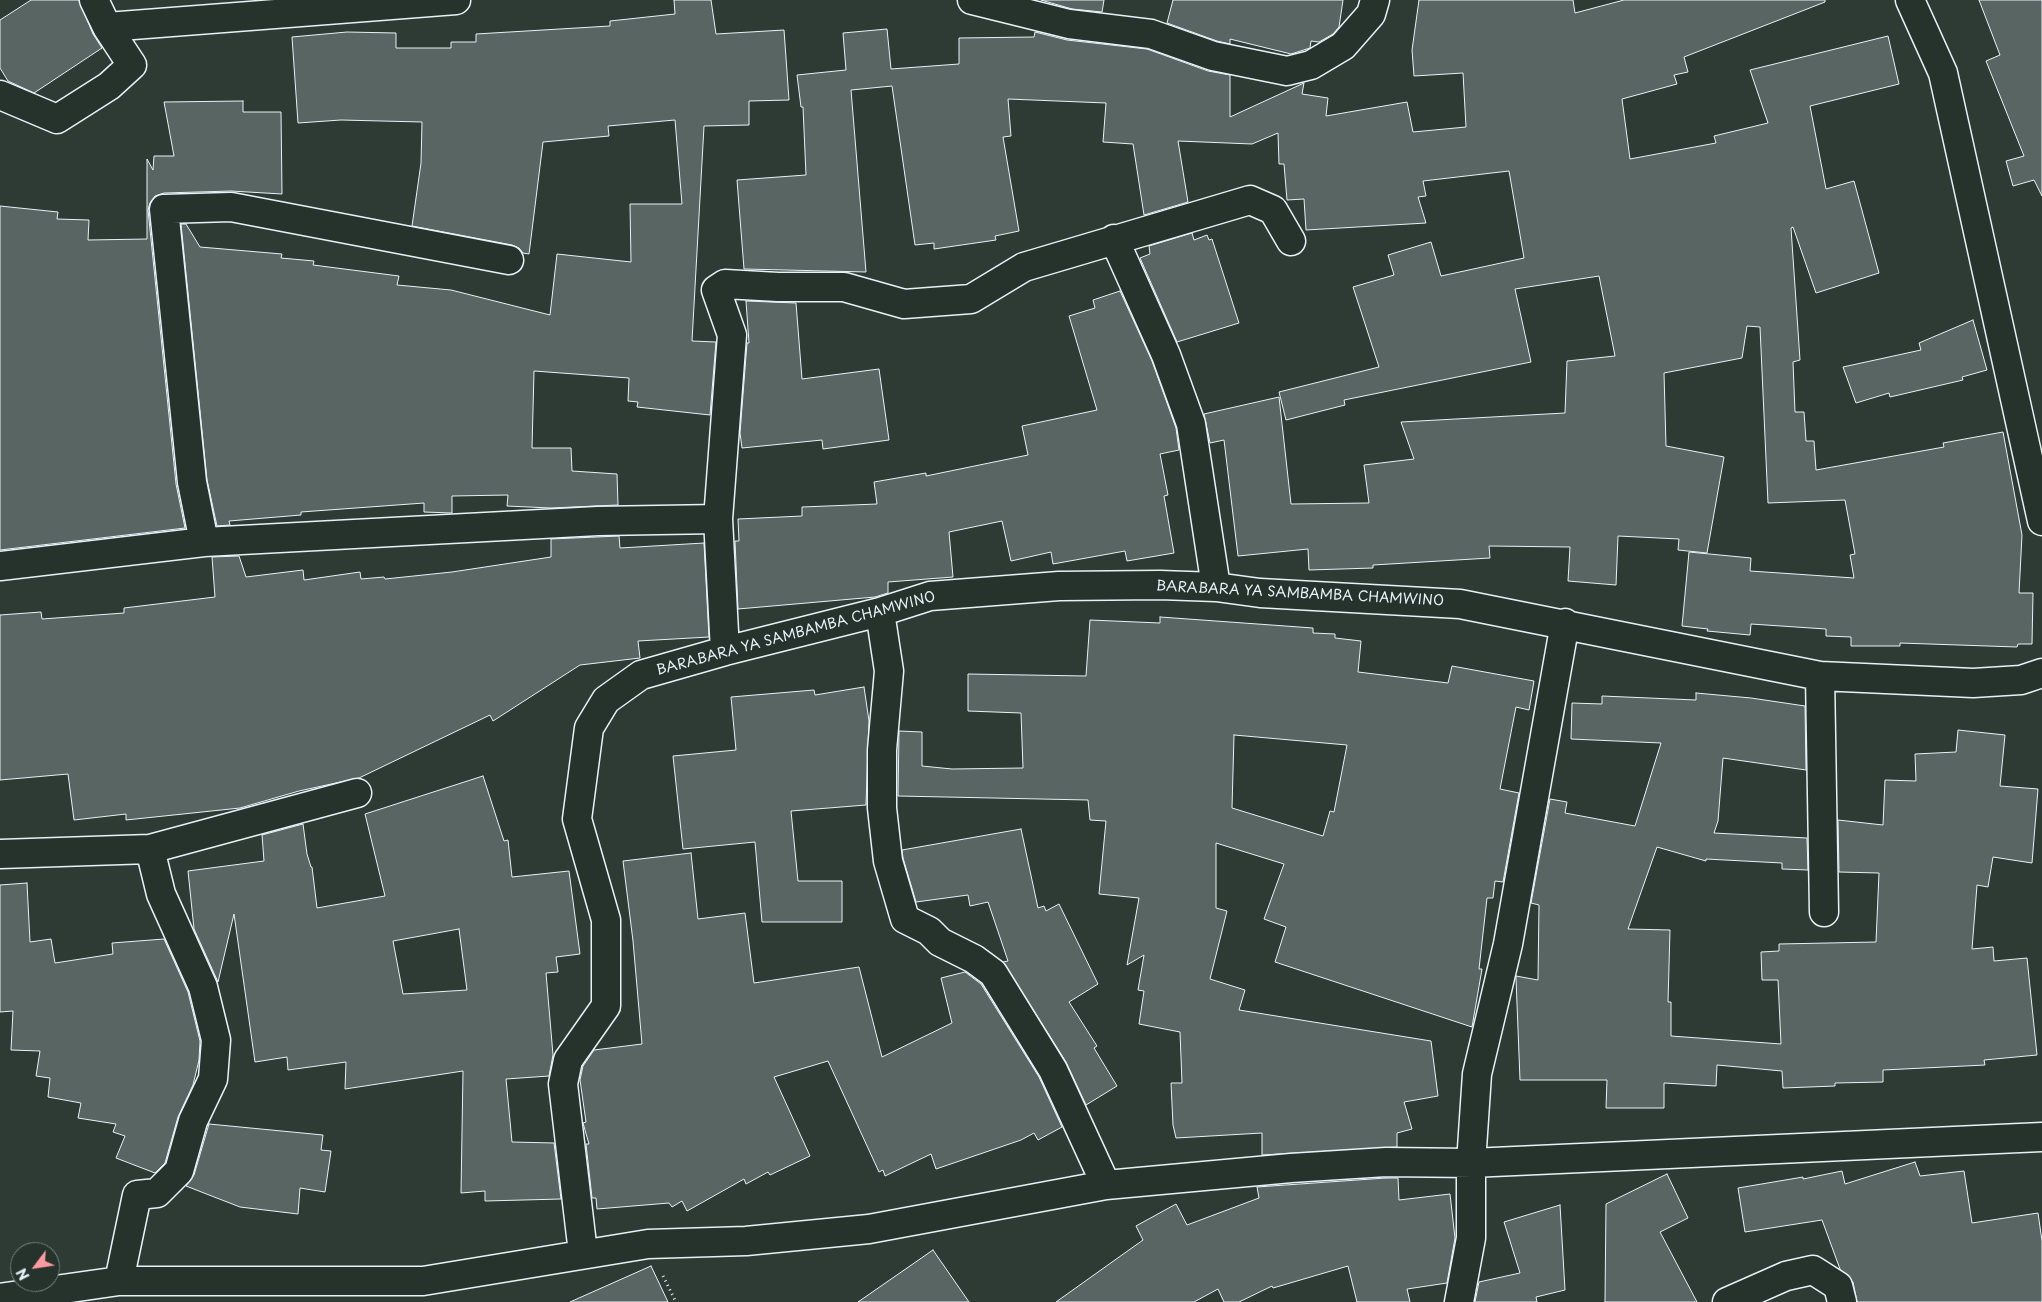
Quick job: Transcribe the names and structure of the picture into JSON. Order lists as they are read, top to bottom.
{
  "streets": {
    "street": ["BARABARA YA SAMBAMBA CHAMWINO"]
  },
  "north": "bottom left"
}
